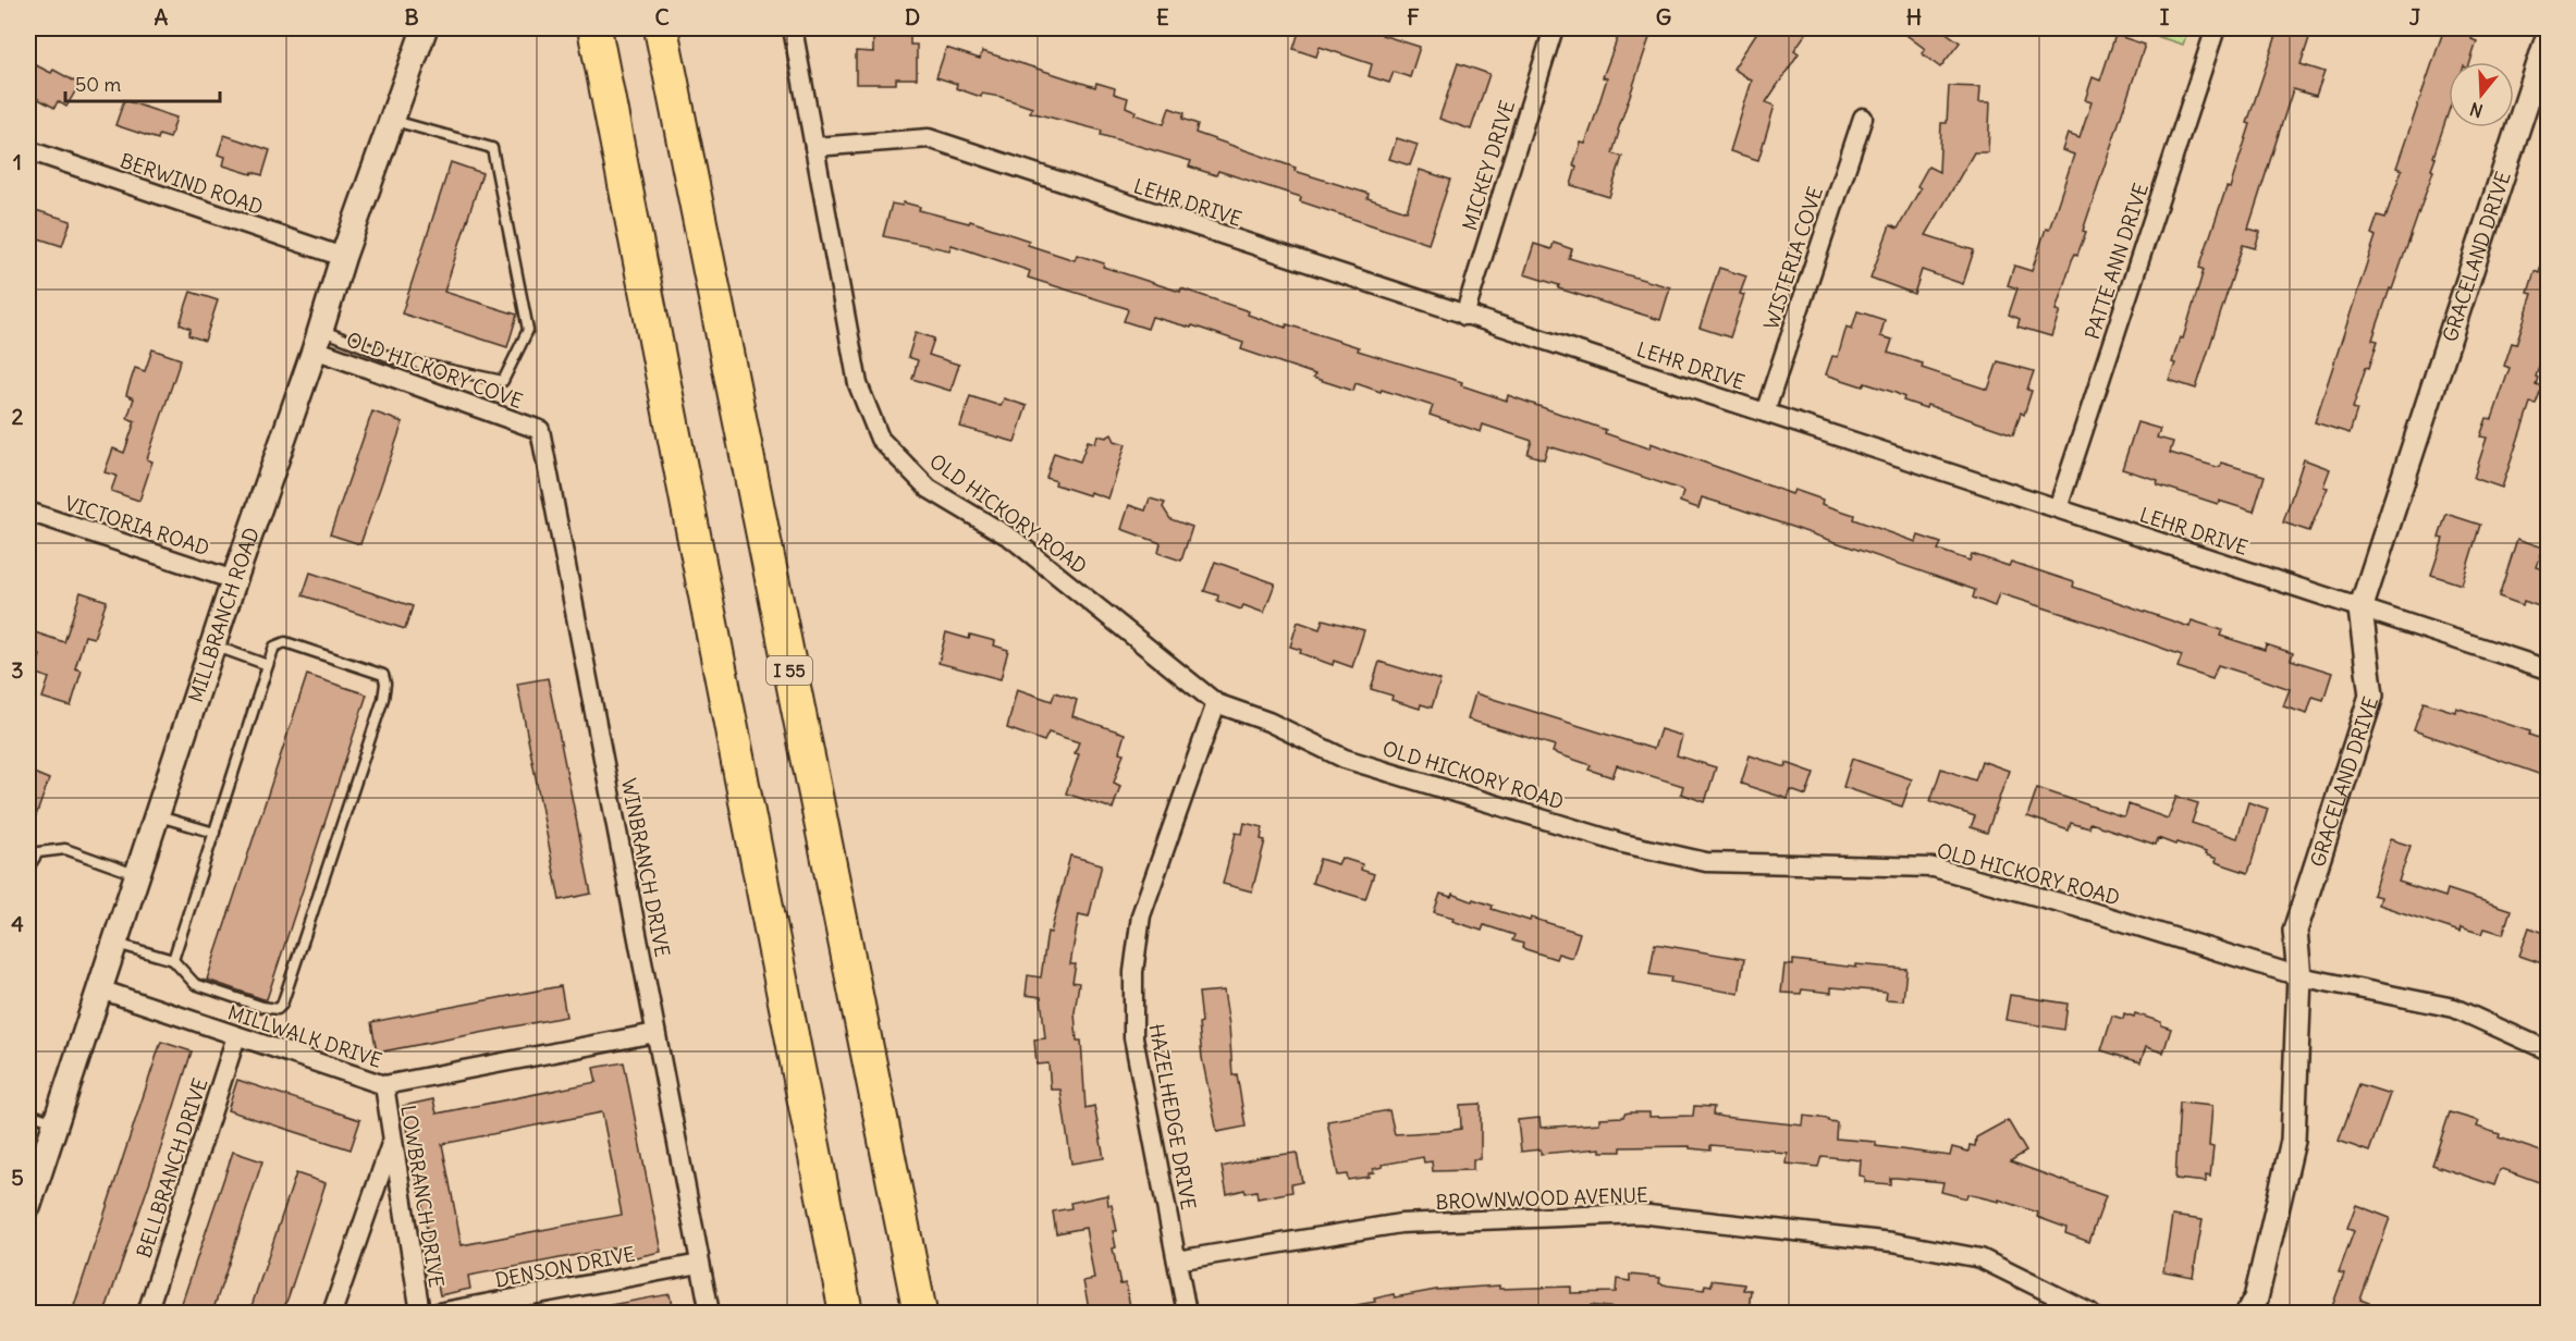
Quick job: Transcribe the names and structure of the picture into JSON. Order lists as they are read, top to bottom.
{
  "streets": {
    "highway": ["I 55"],
    "main road": ["MILLBRANCH ROAD"],
    "street": [
      "MICKEY DRIVE",
      "BERWIND ROAD",
      "LEHR DRIVE",
      "GRACELAND DRIVE",
      "WISTERIA COVE",
      "PATTE ANN DRIVE",
      "OLD HICKORY COVE",
      "OLD HICKORY ROAD",
      "VICTORIA ROAD",
      "WINBRANCH DRIVE",
      "MILLWALK DRIVE",
      "HAZELHEDGE DRIVE",
      "BELLBRANCH DRIVE",
      "LOWBRANCH DRIVE",
      "BROWNWOOD AVENUE",
      "DENSON DRIVE"
    ]
  },
  "crossings": [
    ["MICKEY DRIVE", "LEHR DRIVE"],
    ["BERWIND ROAD", "MILLBRANCH ROAD"],
    ["LEHR DRIVE", "GRACELAND DRIVE"],
    ["LEHR DRIVE", "WISTERIA COVE"],
    ["LEHR DRIVE", "PATTE ANN DRIVE"],
    ["LEHR DRIVE", "OLD HICKORY ROAD"],
    ["GRACELAND DRIVE", "OLD HICKORY ROAD"],
    ["OLD HICKORY COVE", "MILLBRANCH ROAD"],
    ["OLD HICKORY COVE", "WINBRANCH DRIVE"],
    ["OLD HICKORY ROAD", "HAZELHEDGE DRIVE"],
    ["VICTORIA ROAD", "MILLBRANCH ROAD"],
    ["MILLBRANCH ROAD", "MILLWALK DRIVE"],
    ["WINBRANCH DRIVE", "MILLWALK DRIVE"],
    ["WINBRANCH DRIVE", "DENSON DRIVE"],
    ["MILLWALK DRIVE", "BELLBRANCH DRIVE"],
    ["MILLWALK DRIVE", "LOWBRANCH DRIVE"],
    ["HAZELHEDGE DRIVE", "BROWNWOOD AVENUE"]
  ],
  "scale_bar": "50 m",
  "north": "bottom",
  "grid": {
    "columns": [
      "A",
      "B",
      "C",
      "D",
      "E",
      "F",
      "G",
      "H",
      "I",
      "J"
    ],
    "rows": [
      "1",
      "2",
      "3",
      "4",
      "5"
    ]
  }
}
